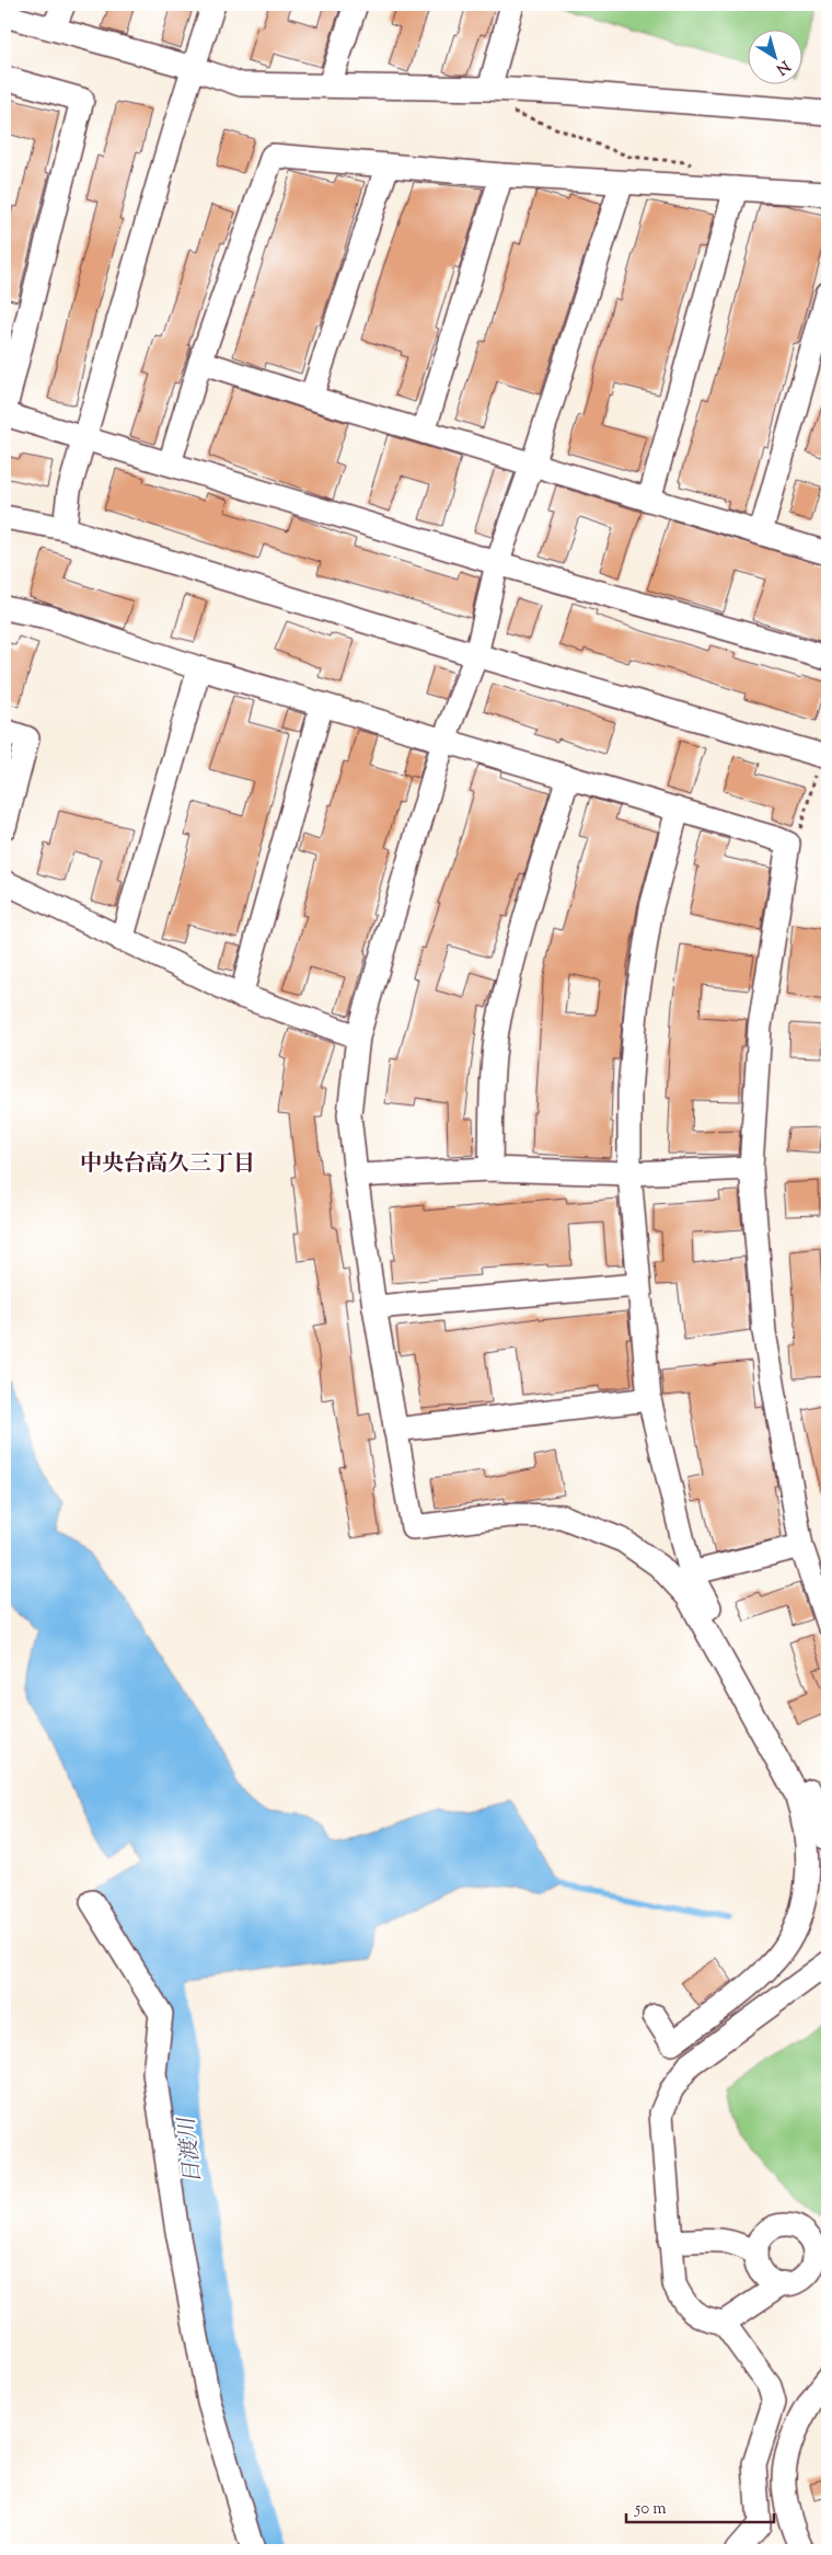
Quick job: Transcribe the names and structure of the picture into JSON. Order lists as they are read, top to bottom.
{
  "districts": ["中央台高久三丁目"],
  "water": ["日渡川"],
  "scale_bar": "50 m",
  "north": "bottom right"
}
